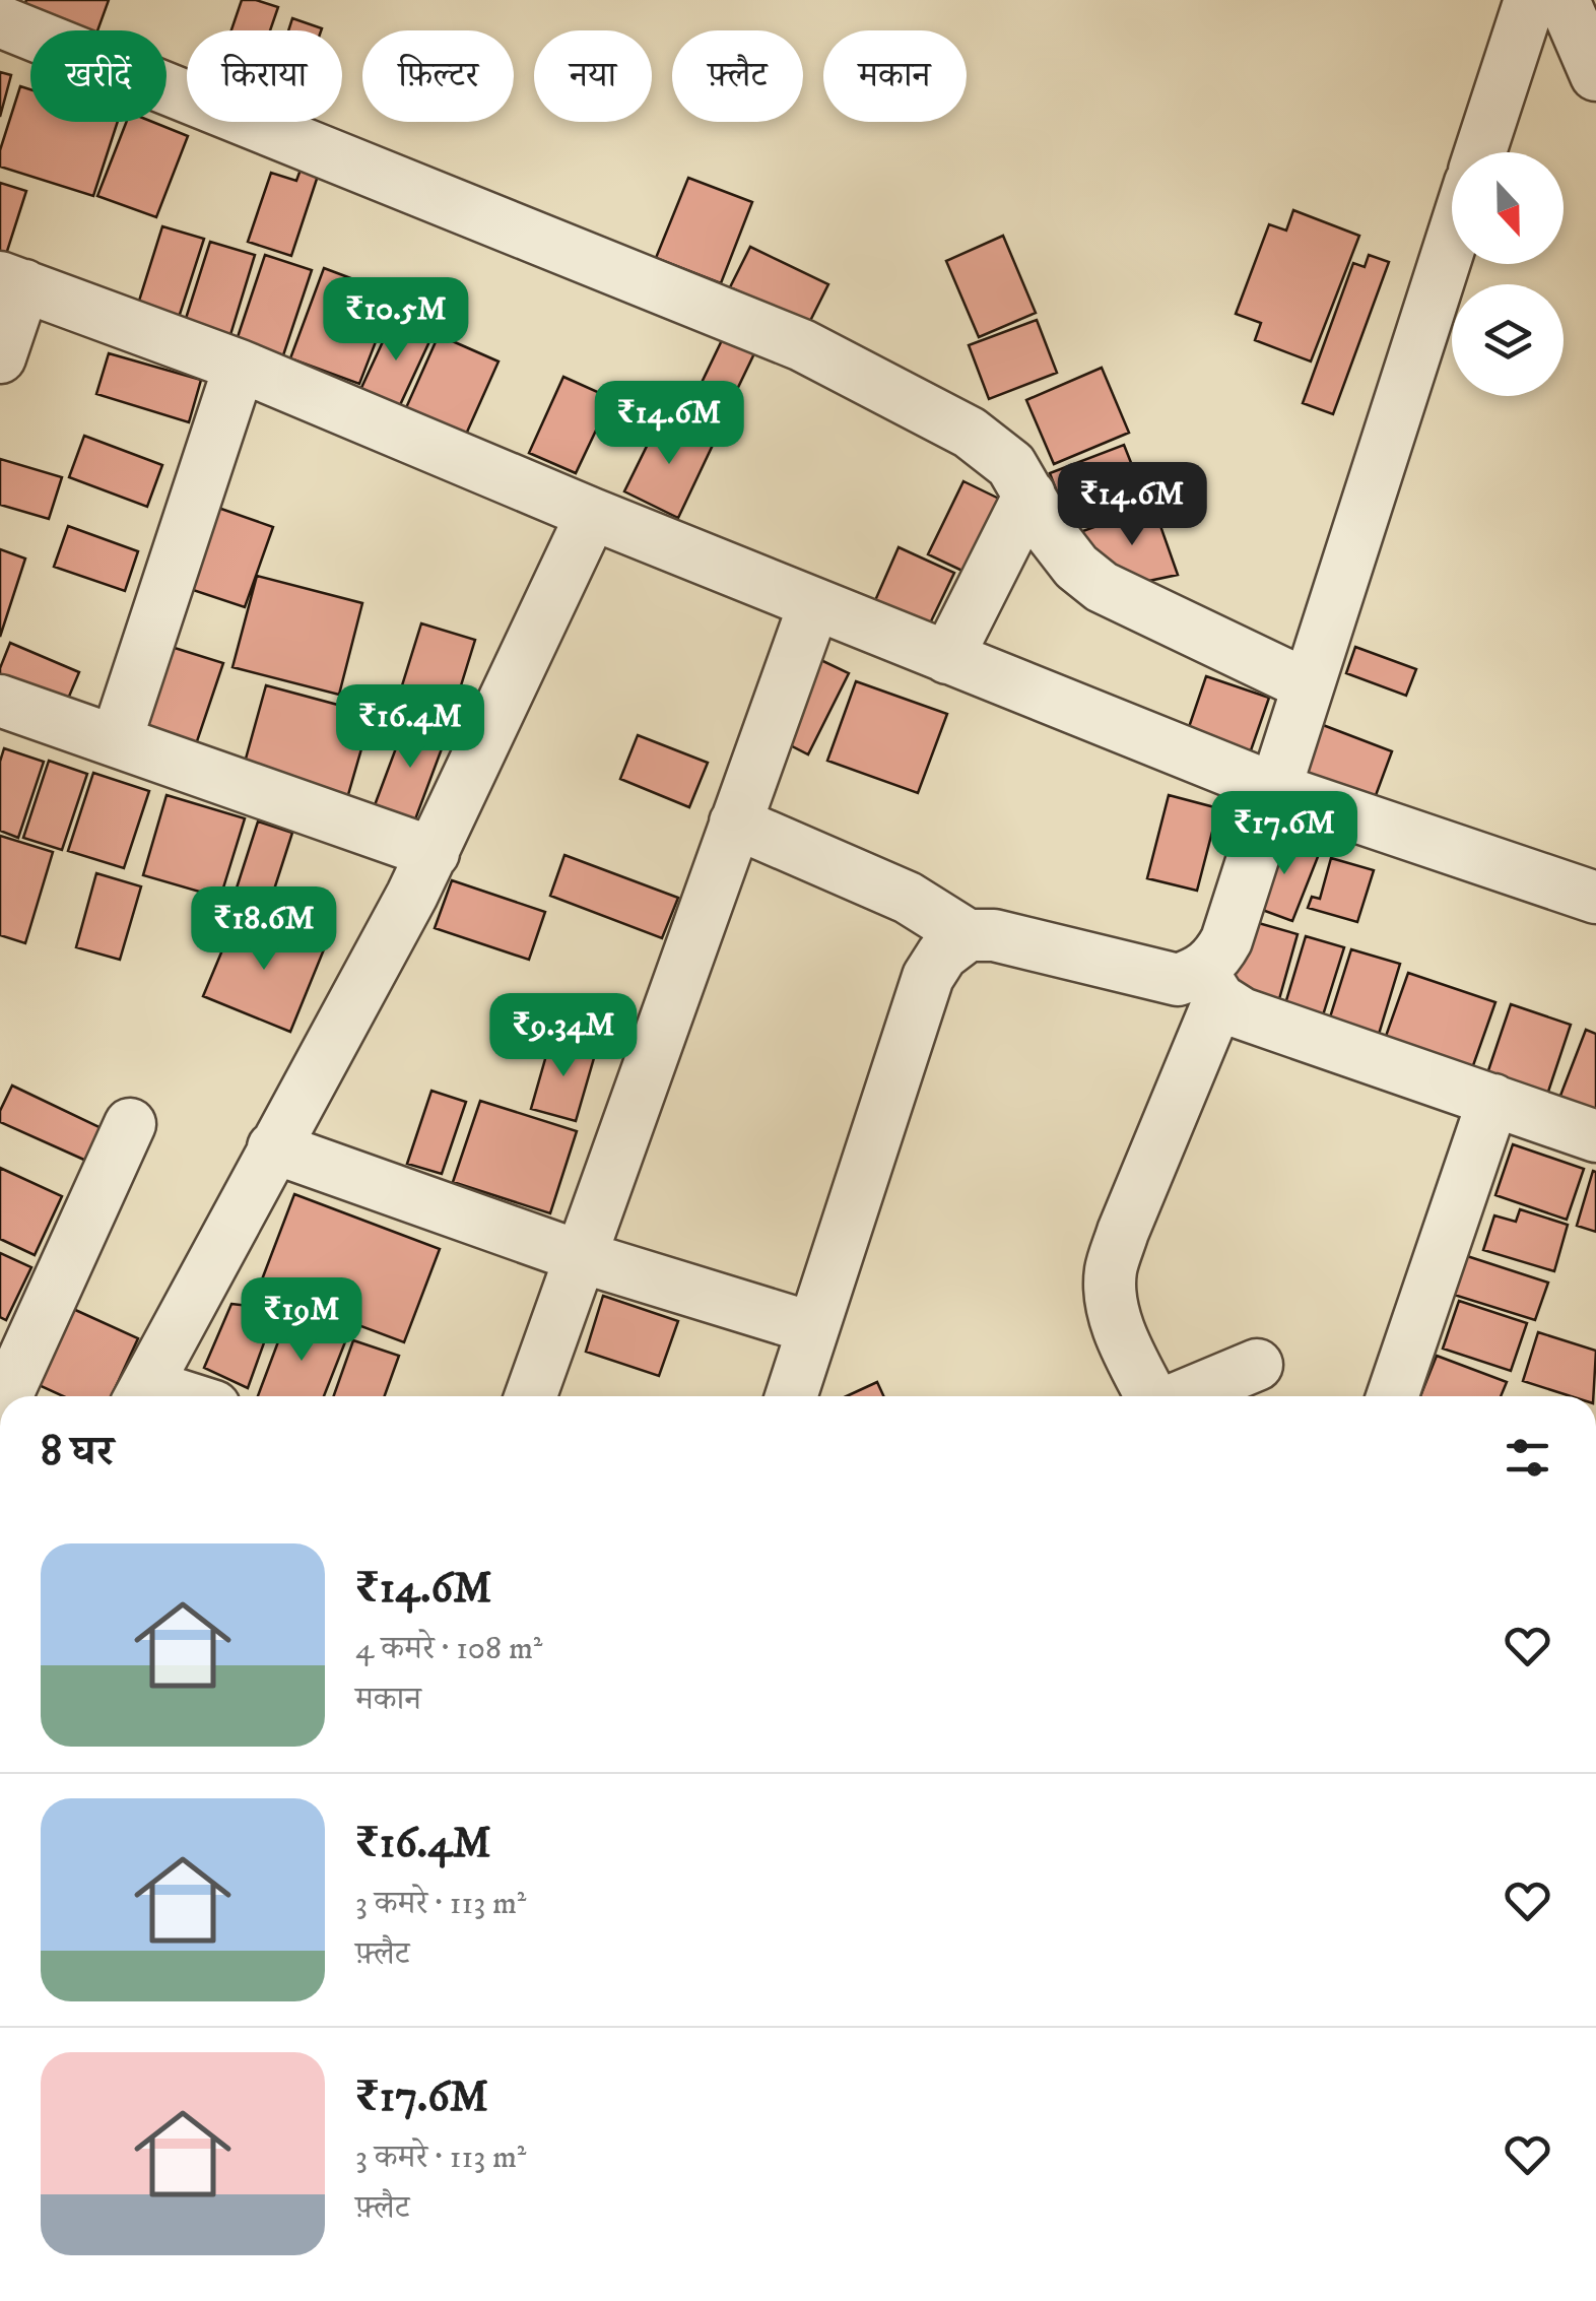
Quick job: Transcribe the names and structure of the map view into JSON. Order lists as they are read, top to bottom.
{
  "north": "bottom",
  "page": {
    "chip": [
      "खरीदें",
      "किराया",
      "फ़िल्टर",
      "नया",
      "फ़्लैट",
      "मकान"
    ],
    "price": [
      "₹10.5M",
      "₹14.6M",
      "₹14.6M",
      "₹16.4M",
      "₹17.6M",
      "₹18.6M",
      "₹9.34M",
      "₹19M"
    ],
    "heading": "8 घर",
    "list": [
      {
        "name": "₹14.6M",
        "note": "4 कमरे · 108 m² · मकान"
      },
      {
        "name": "₹16.4M",
        "note": "3 कमरे · 113 m² · फ़्लैट"
      },
      {
        "name": "₹17.6M",
        "note": "3 कमरे · 113 m² · फ़्लैट"
      }
    ]
  }
}
